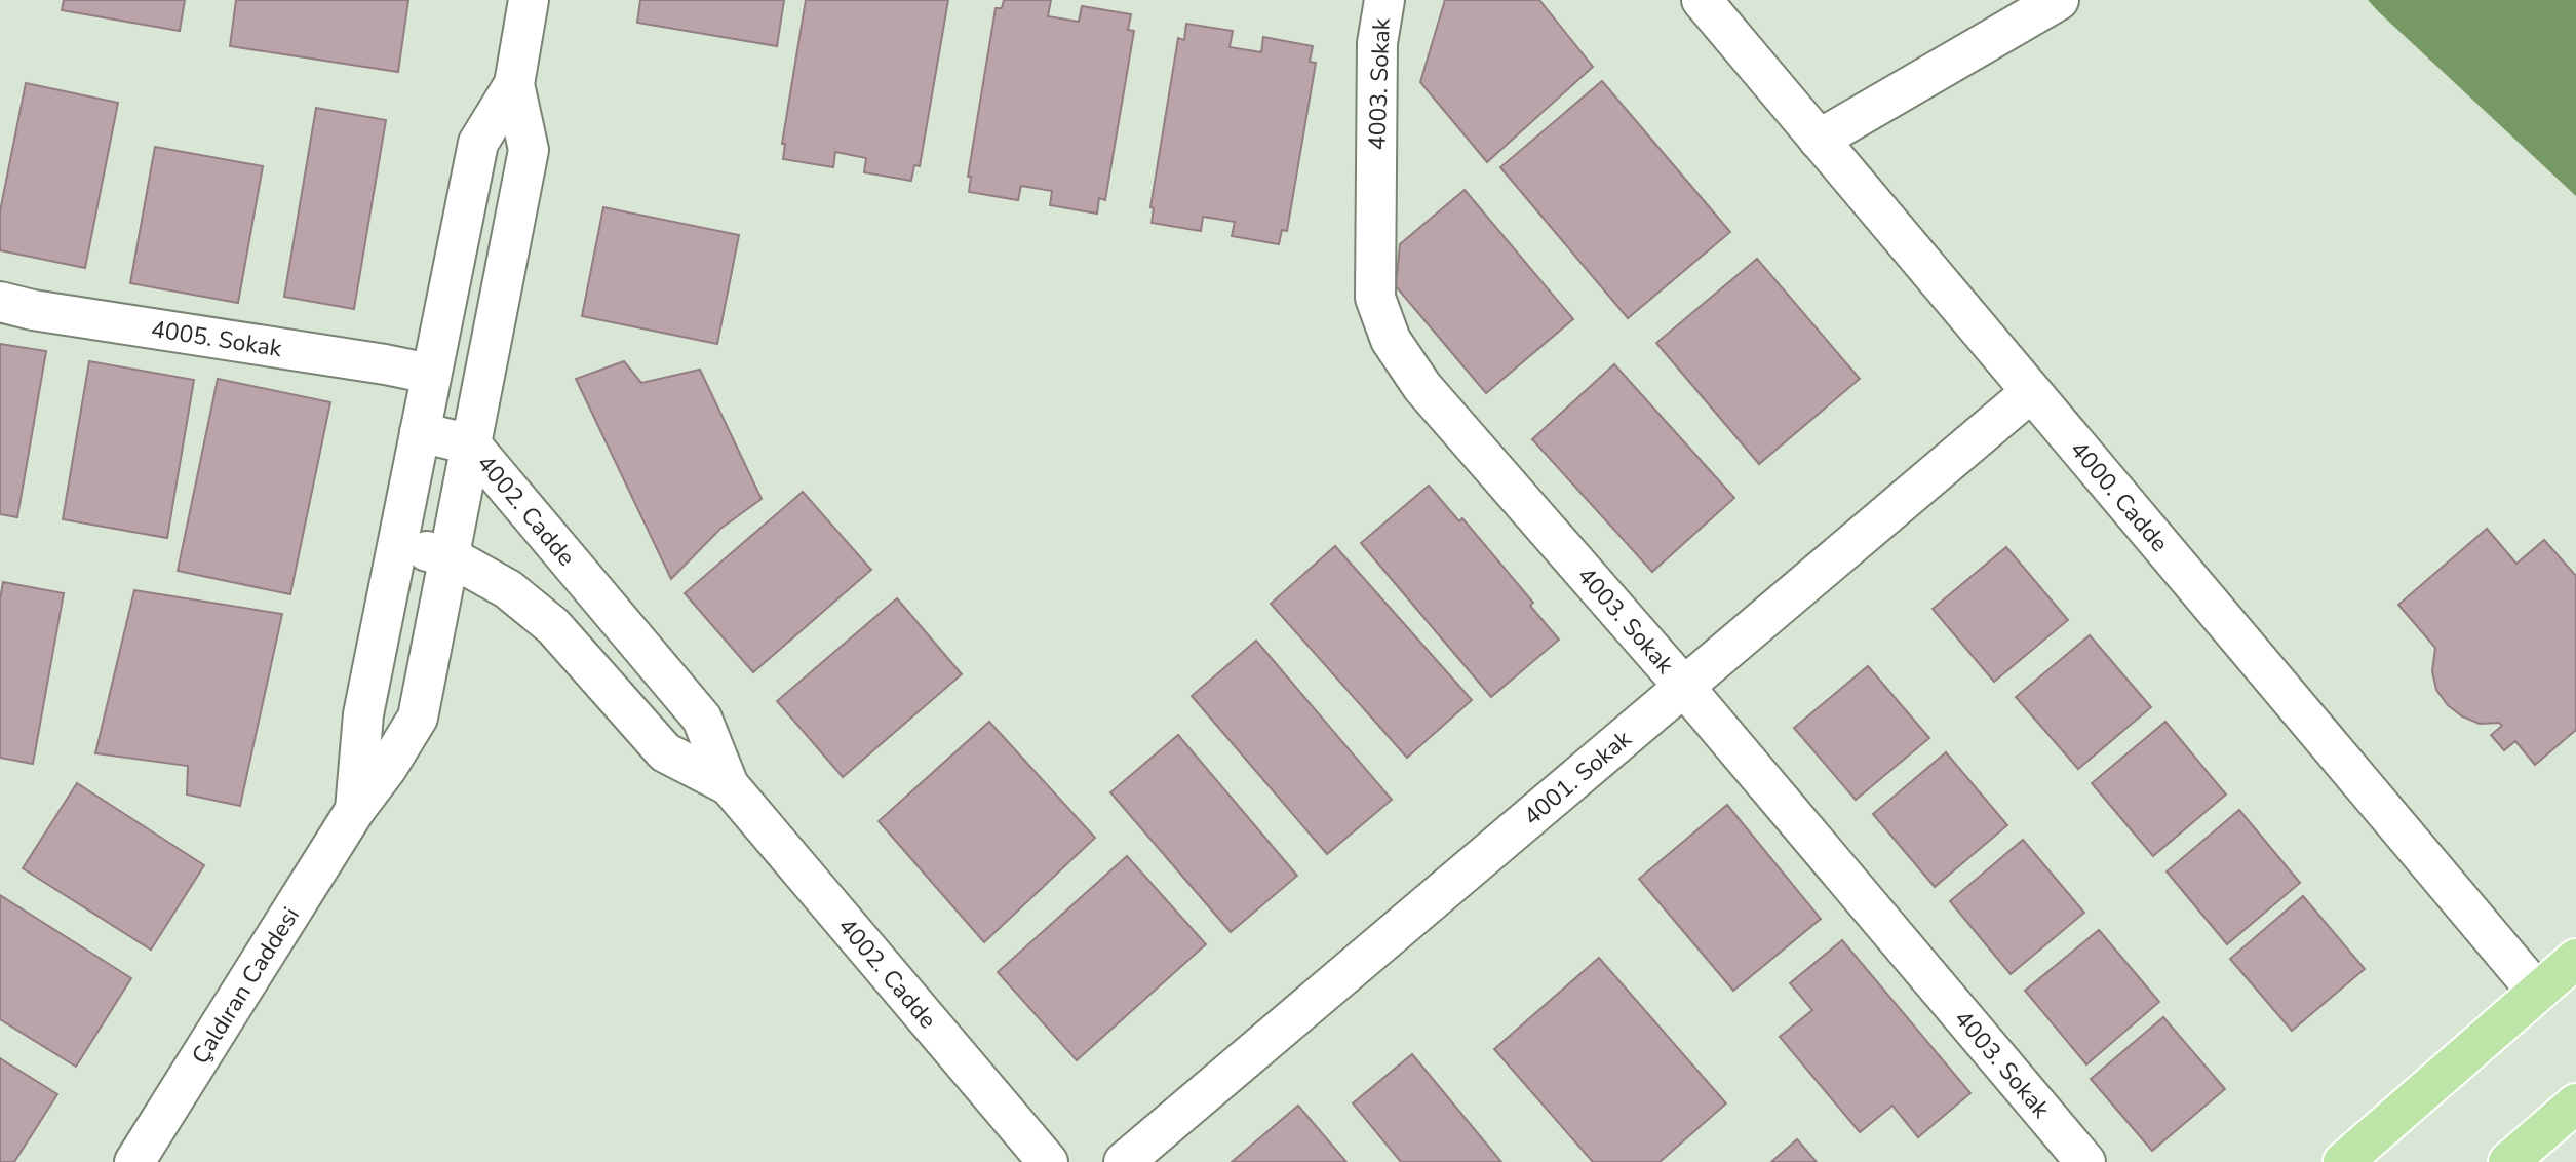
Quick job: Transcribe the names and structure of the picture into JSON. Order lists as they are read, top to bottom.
{
  "streets": {
    "street": [
      "4003. Sokak",
      "4005. Sokak",
      "4000. Cadde",
      "4002. Cadde",
      "4001. Sokak",
      "Çaldıran Caddesi"
    ]
  },
  "crossings": [
    ["4003. Sokak", "4001. Sokak"],
    ["4005. Sokak", "4002. Cadde"],
    ["4000. Cadde", "4001. Sokak"],
    ["4002. Cadde", "Çaldıran Caddesi"]
  ]
}
